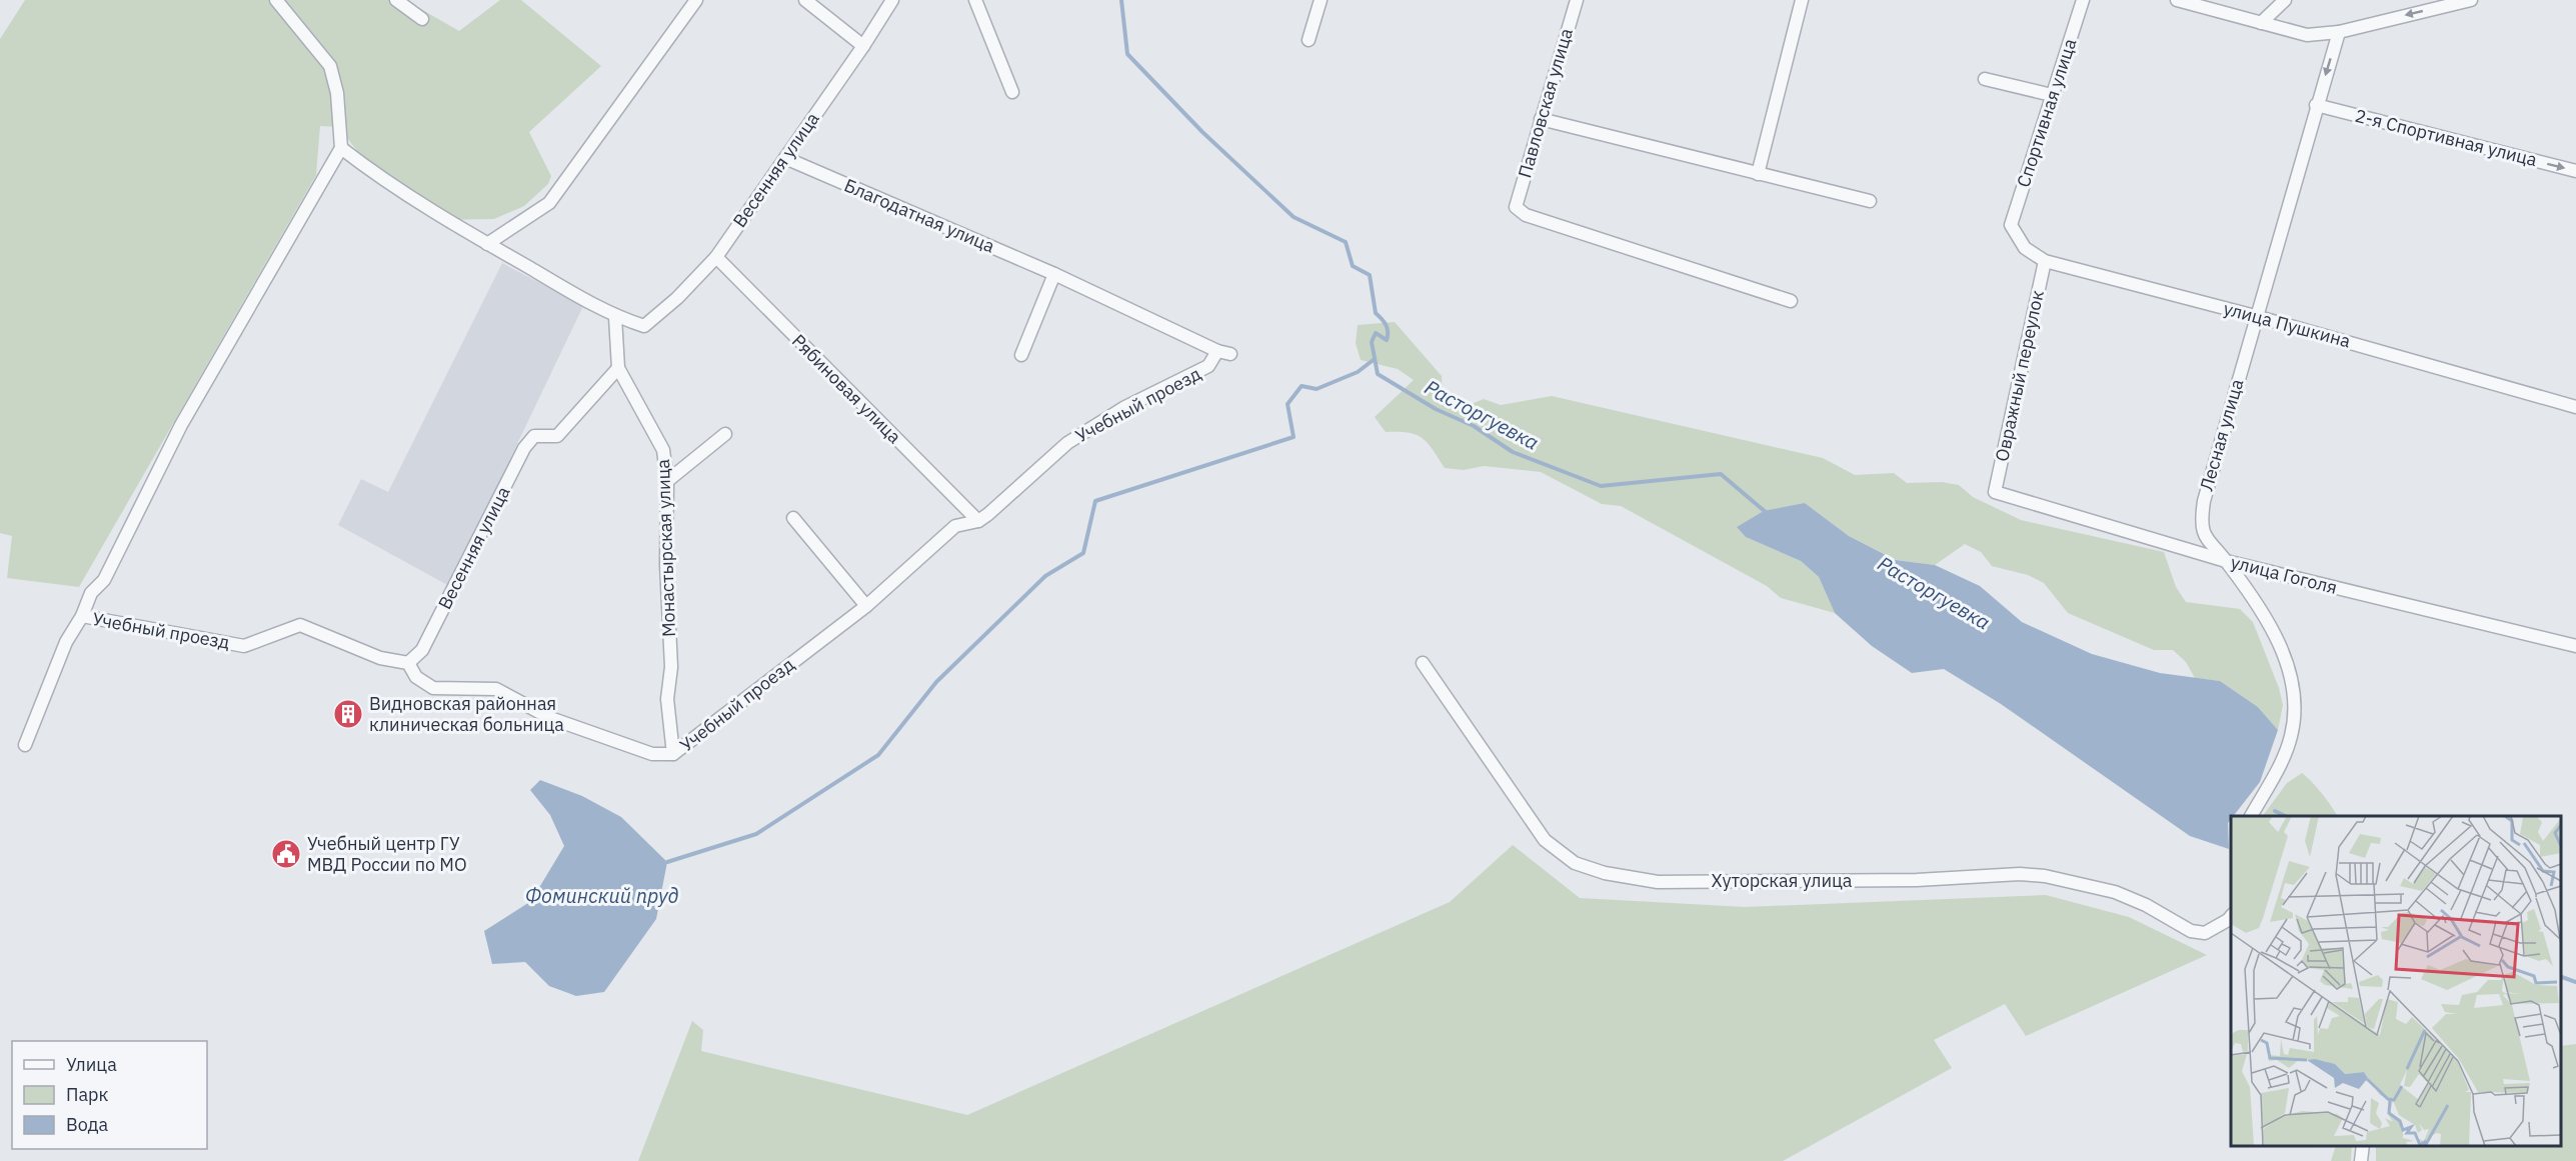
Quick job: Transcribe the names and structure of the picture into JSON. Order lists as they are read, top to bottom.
{
  "streets": {
    "street": [
      "Павловская улица",
      "Спортивная улица",
      "2-я Спортивная улица",
      "Весенняя улица",
      "Благодатная улица",
      "улица Пушкина",
      "Овражный переулок",
      "Рябиновая улица",
      "Учебный проезд",
      "Лесная улица",
      "Монастырская улица",
      "улица Гоголя",
      "Хуторская улица"
    ]
  },
  "crossings": [
    ["Спортивная улица", "улица Пушкина"],
    ["2-я Спортивная улица", "Лесная улица"],
    ["Весенняя улица", "Благодатная улица"],
    ["Весенняя улица", "Рябиновая улица"],
    ["Весенняя улица", "Учебный проезд"],
    ["Весенняя улица", "Монастырская улица"],
    ["Благодатная улица", "Учебный проезд"],
    ["улица Пушкина", "Овражный переулок"],
    ["улица Пушкина", "Лесная улица"],
    ["Овражный переулок", "улица Гоголя"],
    ["Рябиновая улица", "Учебный проезд"],
    ["Учебный проезд", "Монастырская улица"],
    ["Лесная улица", "улица Гоголя"]
  ],
  "one_way": ["2-я Спортивная улица"],
  "water": ["Расторгуевка", "Фоминский пруд"],
  "places": {
    "building": ["Видновская районная клиническая больница"],
    "public building": ["Учебный центр ГУ МВД России по МО"]
  },
  "legend": ["Улица", "Парк", "Вода"]
}
